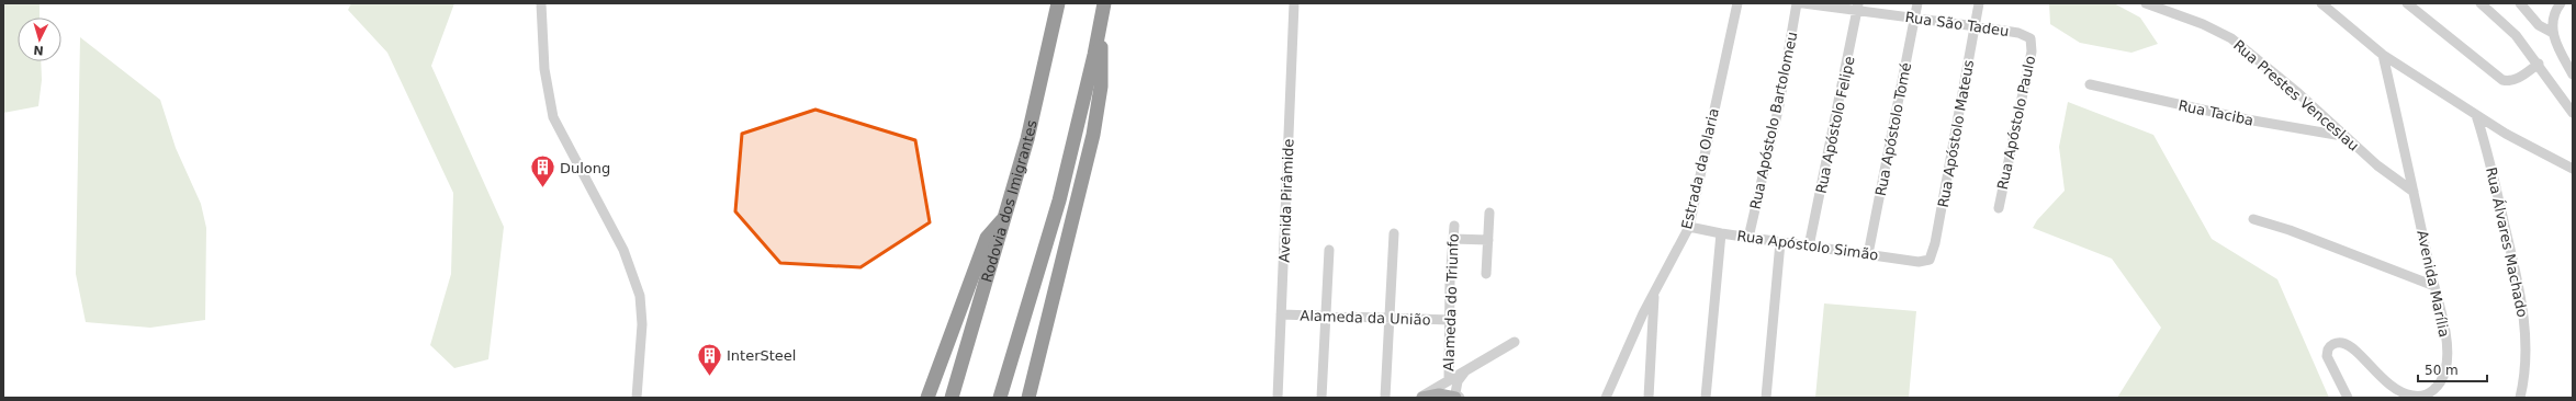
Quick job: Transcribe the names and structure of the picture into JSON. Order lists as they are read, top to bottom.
{
  "streets": {
    "highway": ["Rodovia dos Imigrantes"],
    "street": [
      "Rua São Tadeu",
      "Rua Prestes Venceslau",
      "Rua Taciba",
      "Rua Apóstolo Bartolomeu",
      "Rua Apóstolo Paulo",
      "Rua Apóstolo Felipe",
      "Rua Apóstolo Tomé",
      "Rua Apóstolo Mateus",
      "Estrada da Olaria",
      "Avenida Pirâmide",
      "Rua Álvares Machado",
      "Rua Apóstolo Simão",
      "Avenida Marília",
      "Alameda do Triunfo",
      "Alameda da União"
    ]
  },
  "crossings": [
    ["Rua São Tadeu", "Rua Apóstolo Paulo"],
    ["Rua São Tadeu", "Rua Apóstolo Felipe"],
    ["Rua São Tadeu", "Rua Apóstolo Tomé"],
    ["Rua São Tadeu", "Rua Apóstolo Mateus"],
    ["Rua Prestes Venceslau", "Rua Taciba"],
    ["Rua Prestes Venceslau", "Avenida Marília"],
    ["Rua Apóstolo Bartolomeu", "Rua Apóstolo Simão"],
    ["Rua Apóstolo Felipe", "Rua Apóstolo Simão"],
    ["Rua Apóstolo Tomé", "Rua Apóstolo Simão"],
    ["Rua Apóstolo Mateus", "Rua Apóstolo Simão"],
    ["Estrada da Olaria", "Rua Apóstolo Simão"],
    ["Avenida Pirâmide", "Alameda da União"],
    ["Alameda do Triunfo", "Alameda da União"]
  ],
  "places": {
    "building": ["Dulong", "InterSteel"]
  },
  "scale_bar": "50 m",
  "north": "bottom"
}
